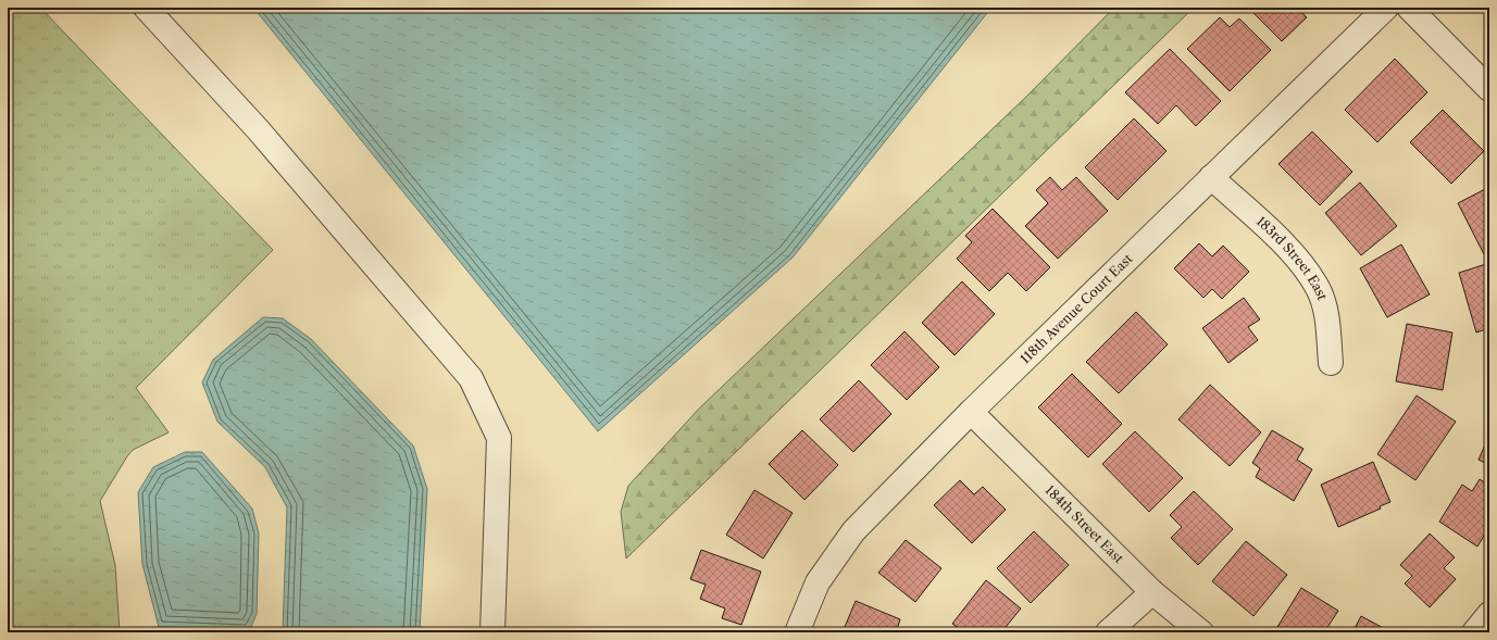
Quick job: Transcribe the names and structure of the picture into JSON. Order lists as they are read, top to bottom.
{
  "streets": {
    "street": ["183rd Street East", "118th Avenue Court East", "184th Street East"]
  },
  "crossings": [
    ["183rd Street East", "118th Avenue Court East"],
    ["118th Avenue Court East", "184th Street East"]
  ]
}
